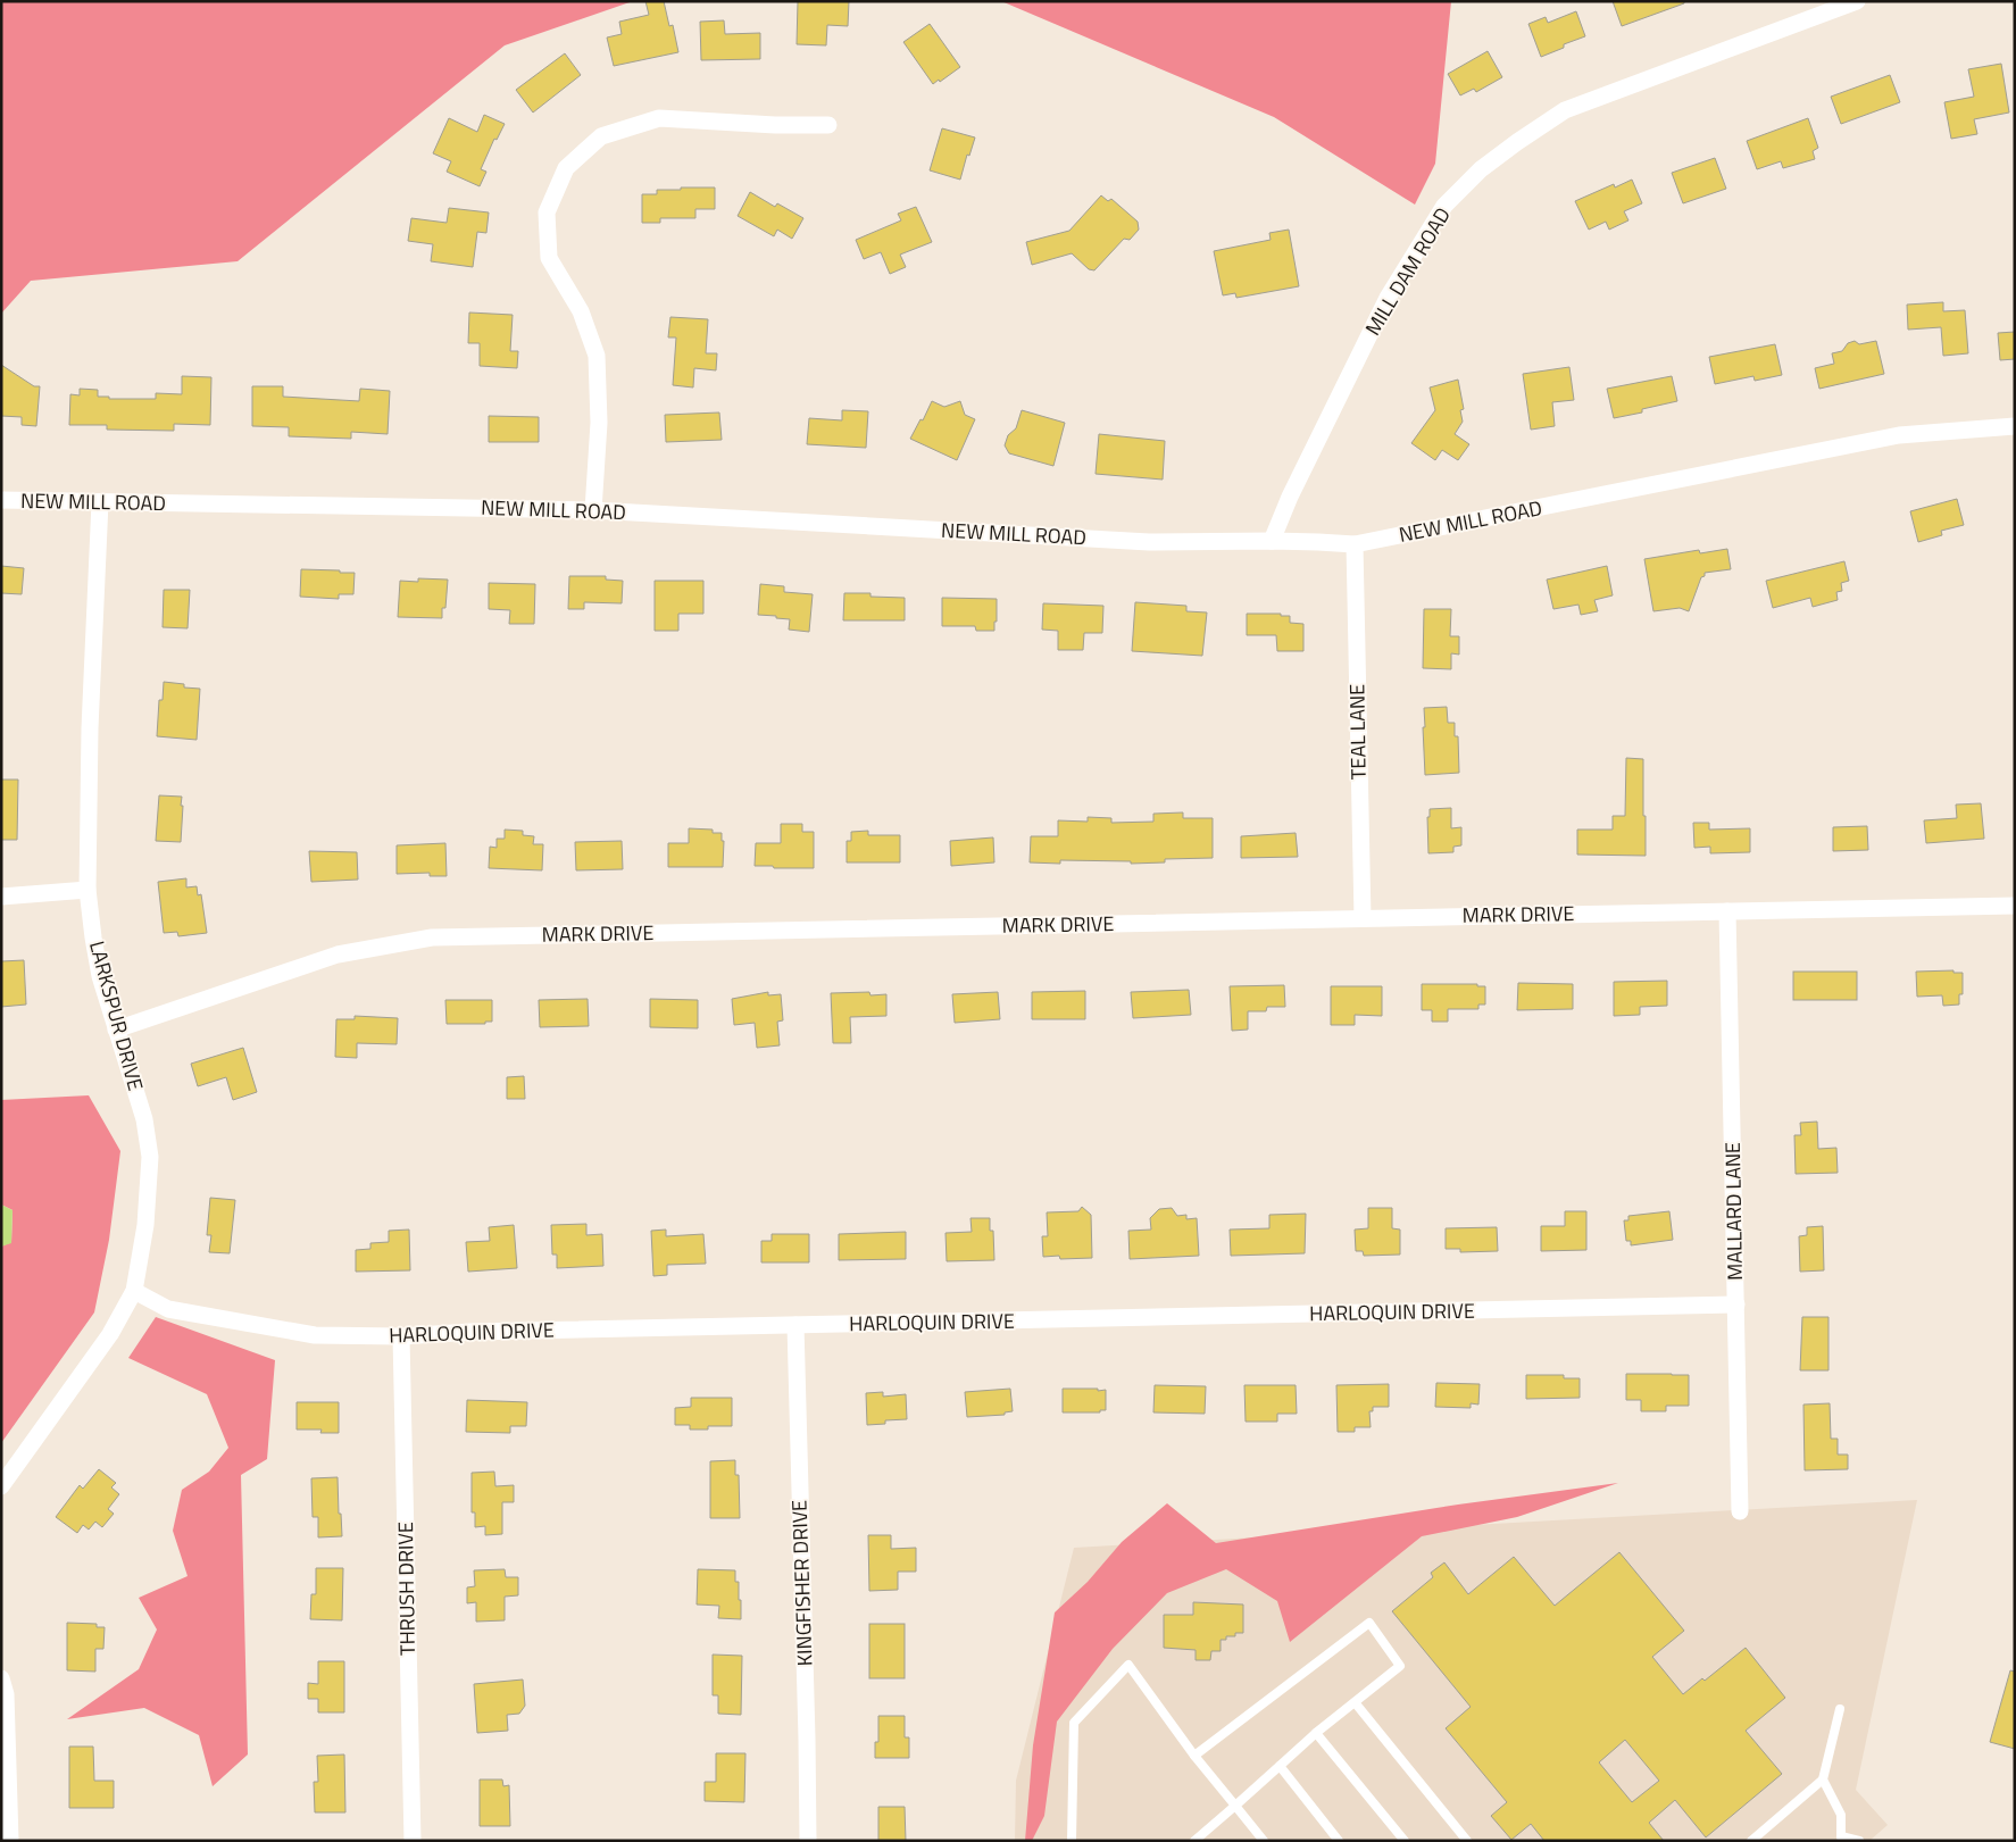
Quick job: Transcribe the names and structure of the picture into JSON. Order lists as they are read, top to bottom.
{
  "streets": {
    "street": [
      "MILL DAM ROAD",
      "NEW MILL ROAD",
      "TEAL LANE",
      "MARK DRIVE",
      "LARKSPUR DRIVE",
      "MALLARD LANE",
      "HARLOQUIN DRIVE",
      "KINGFISHER DRIVE",
      "THRUSH DRIVE"
    ]
  },
  "crossings": [
    ["MILL DAM ROAD", "NEW MILL ROAD"],
    ["NEW MILL ROAD", "TEAL LANE"],
    ["NEW MILL ROAD", "LARKSPUR DRIVE"],
    ["TEAL LANE", "MARK DRIVE"],
    ["MARK DRIVE", "LARKSPUR DRIVE"],
    ["MARK DRIVE", "MALLARD LANE"],
    ["LARKSPUR DRIVE", "HARLOQUIN DRIVE"],
    ["MALLARD LANE", "HARLOQUIN DRIVE"],
    ["HARLOQUIN DRIVE", "KINGFISHER DRIVE"],
    ["HARLOQUIN DRIVE", "THRUSH DRIVE"]
  ]
}
